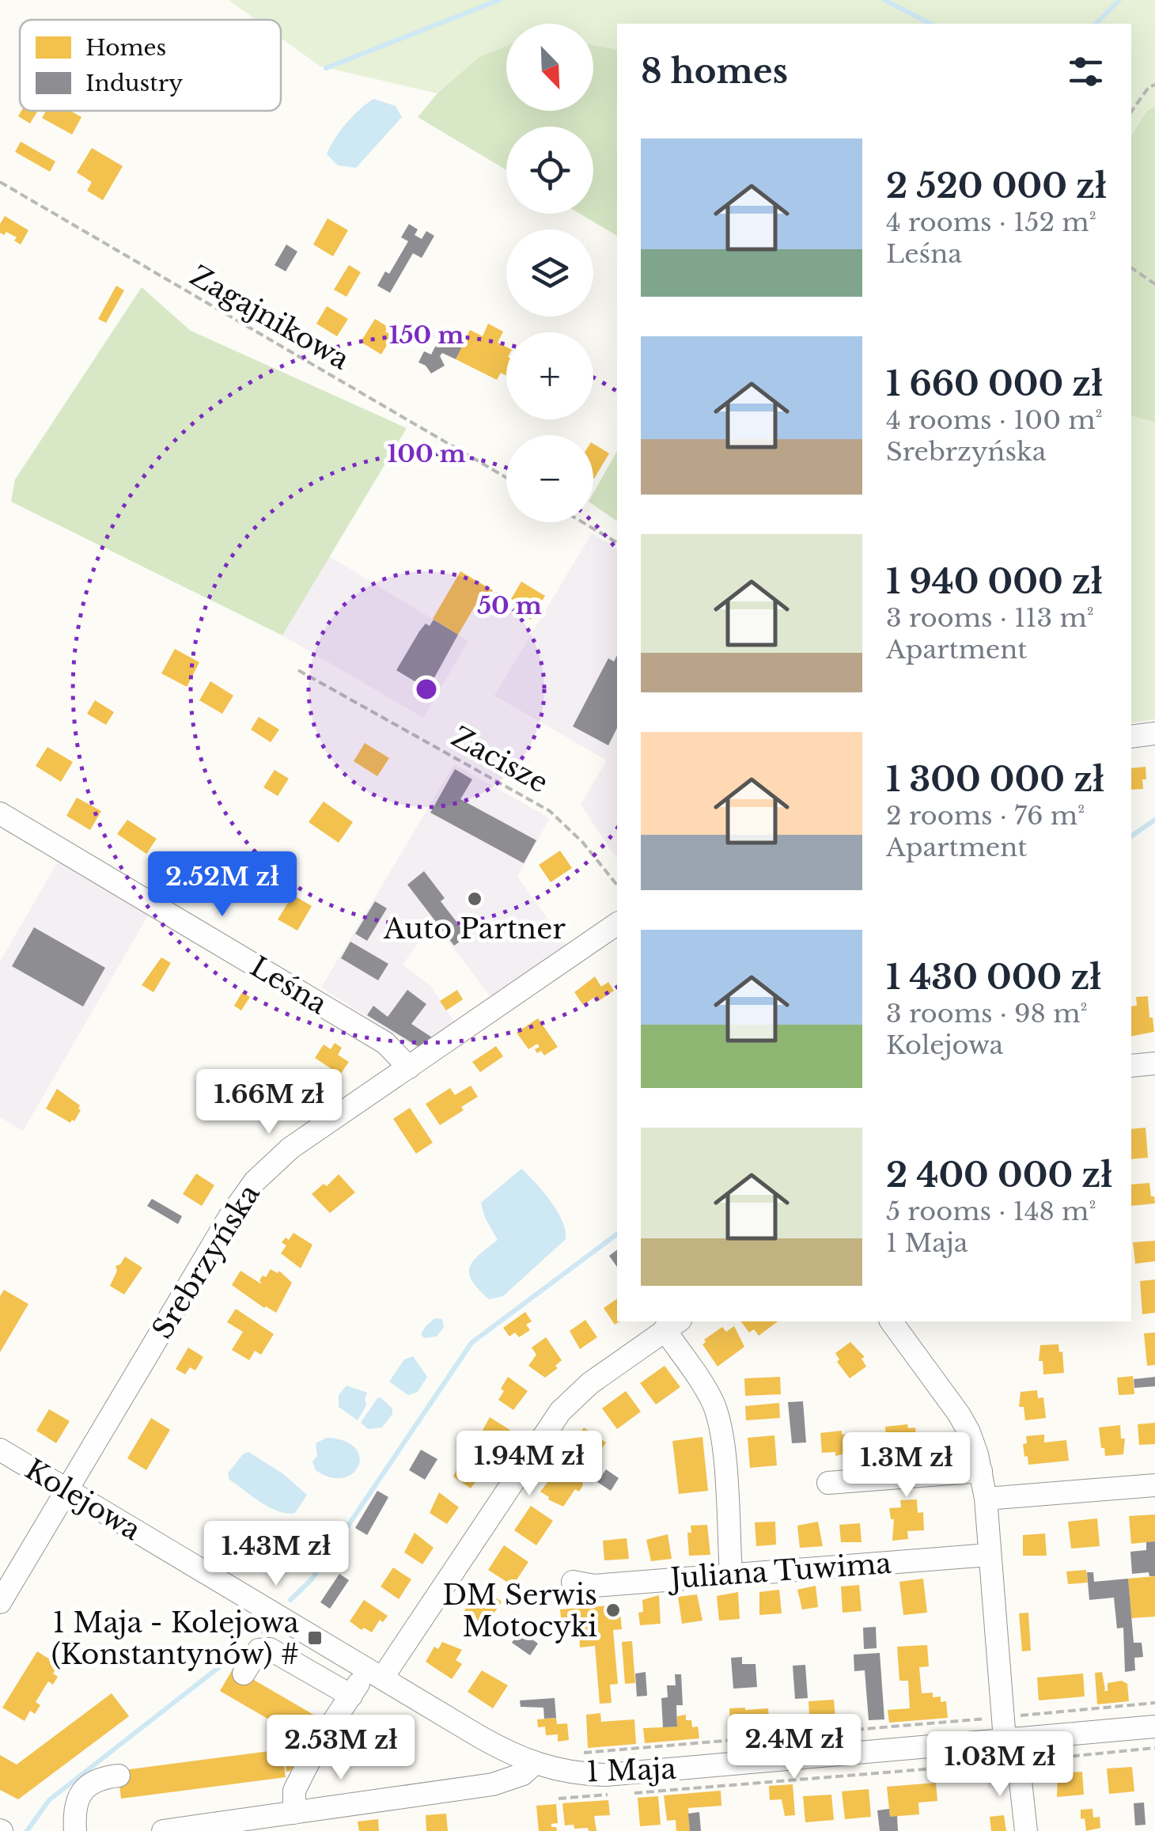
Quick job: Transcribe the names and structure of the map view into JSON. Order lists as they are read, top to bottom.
{
  "streets": {
    "street": [
      "Leśna",
      "Srebrzyńska",
      "Kolejowa",
      "Juliana Tuwima",
      "1 Maja"
    ],
    "path": ["Zagajnikowa", "Zacisze"]
  },
  "crossings": [
    ["Leśna", "Srebrzyńska"],
    ["Srebrzyńska", "Kolejowa"],
    ["Kolejowa", "1 Maja"]
  ],
  "places": {
    "other": ["Auto Partner", "DM Serwis Motocyki"],
    "transit": ["1 Maja - Kolejowa (Konstantynów) #"]
  },
  "legend": ["Homes", "Industry"],
  "north": "bottom right",
  "page": {
    "map_buttons": ["+", "−"],
    "heading": "8 homes",
    "list": [
      {
        "name": "2 520 000 zł",
        "note": "4 rooms · 152 m² · Leśna"
      },
      {
        "name": "1 660 000 zł",
        "note": "4 rooms · 100 m² · Srebrzyńska"
      },
      {
        "name": "1 940 000 zł",
        "note": "3 rooms · 113 m² · Apartment"
      },
      {
        "name": "1 300 000 zł",
        "note": "2 rooms · 76 m² · Apartment"
      },
      {
        "name": "1 430 000 zł",
        "note": "3 rooms · 98 m² · Kolejowa"
      },
      {
        "name": "2 400 000 zł",
        "note": "5 rooms · 148 m² · 1 Maja"
      }
    ],
    "price": [
      "2.52M zł",
      "1.66M zł",
      "1.94M zł",
      "1.3M zł",
      "1.43M zł",
      "2.4M zł",
      "2.53M zł",
      "1.03M zł"
    ]
  },
  "rings": ["150 m", "100 m", "50 m"]
}
